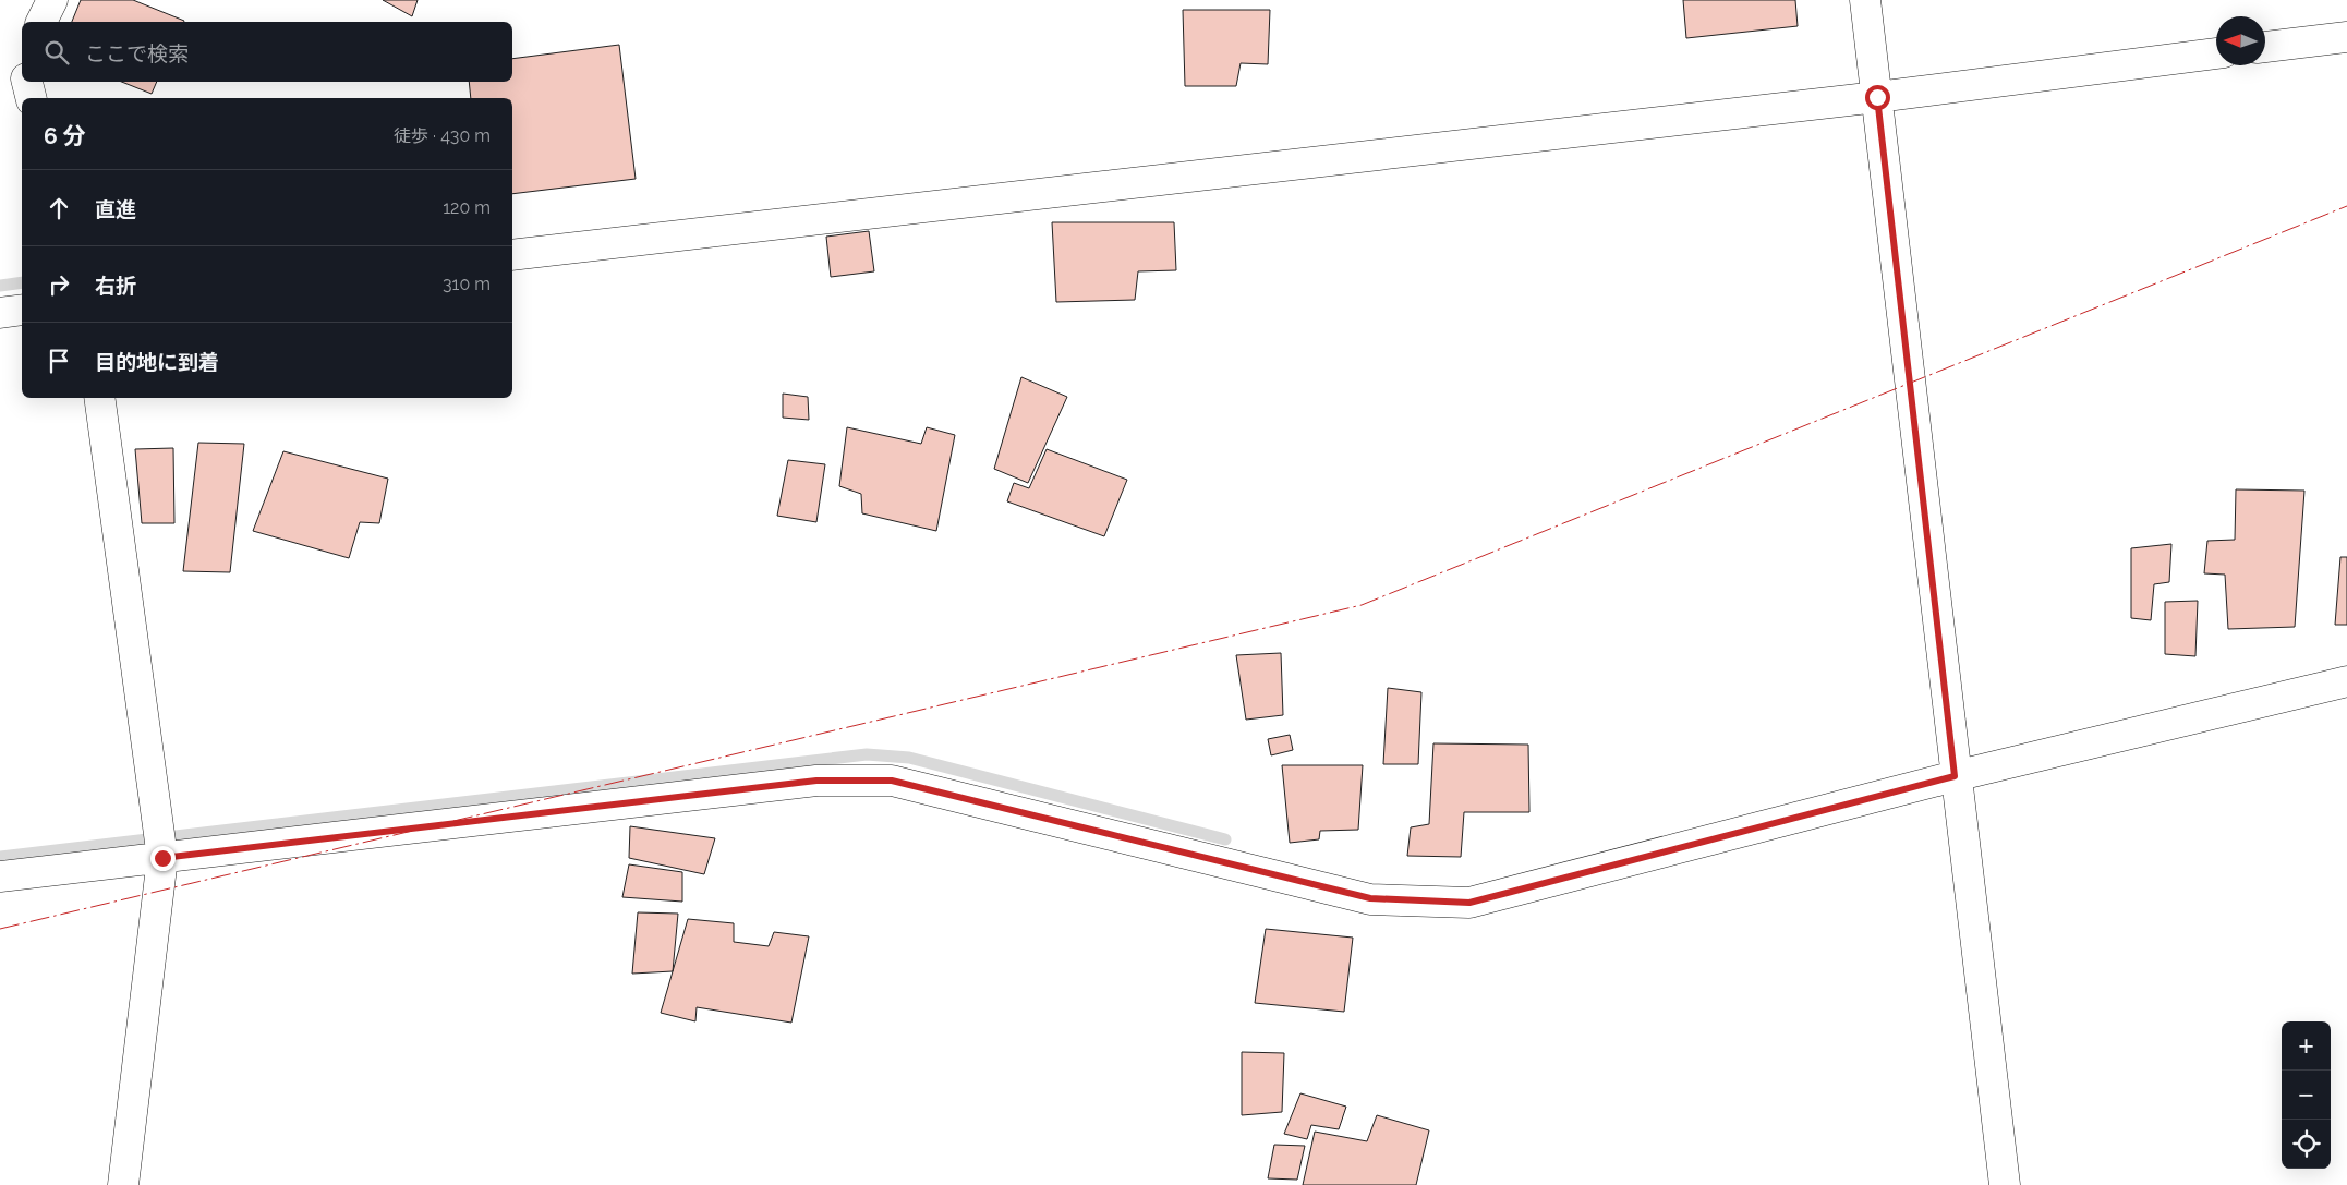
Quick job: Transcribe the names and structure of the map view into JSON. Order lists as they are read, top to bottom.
{
  "north": "left",
  "page": {
    "search": "ここで検索",
    "heading": ["6 分", "徒歩 · 430 m"],
    "list": [
      ["直進", "120 m"],
      ["右折", "310 m"],
      "目的地に到着"
    ],
    "map_buttons": ["+", "−"]
  }
}
